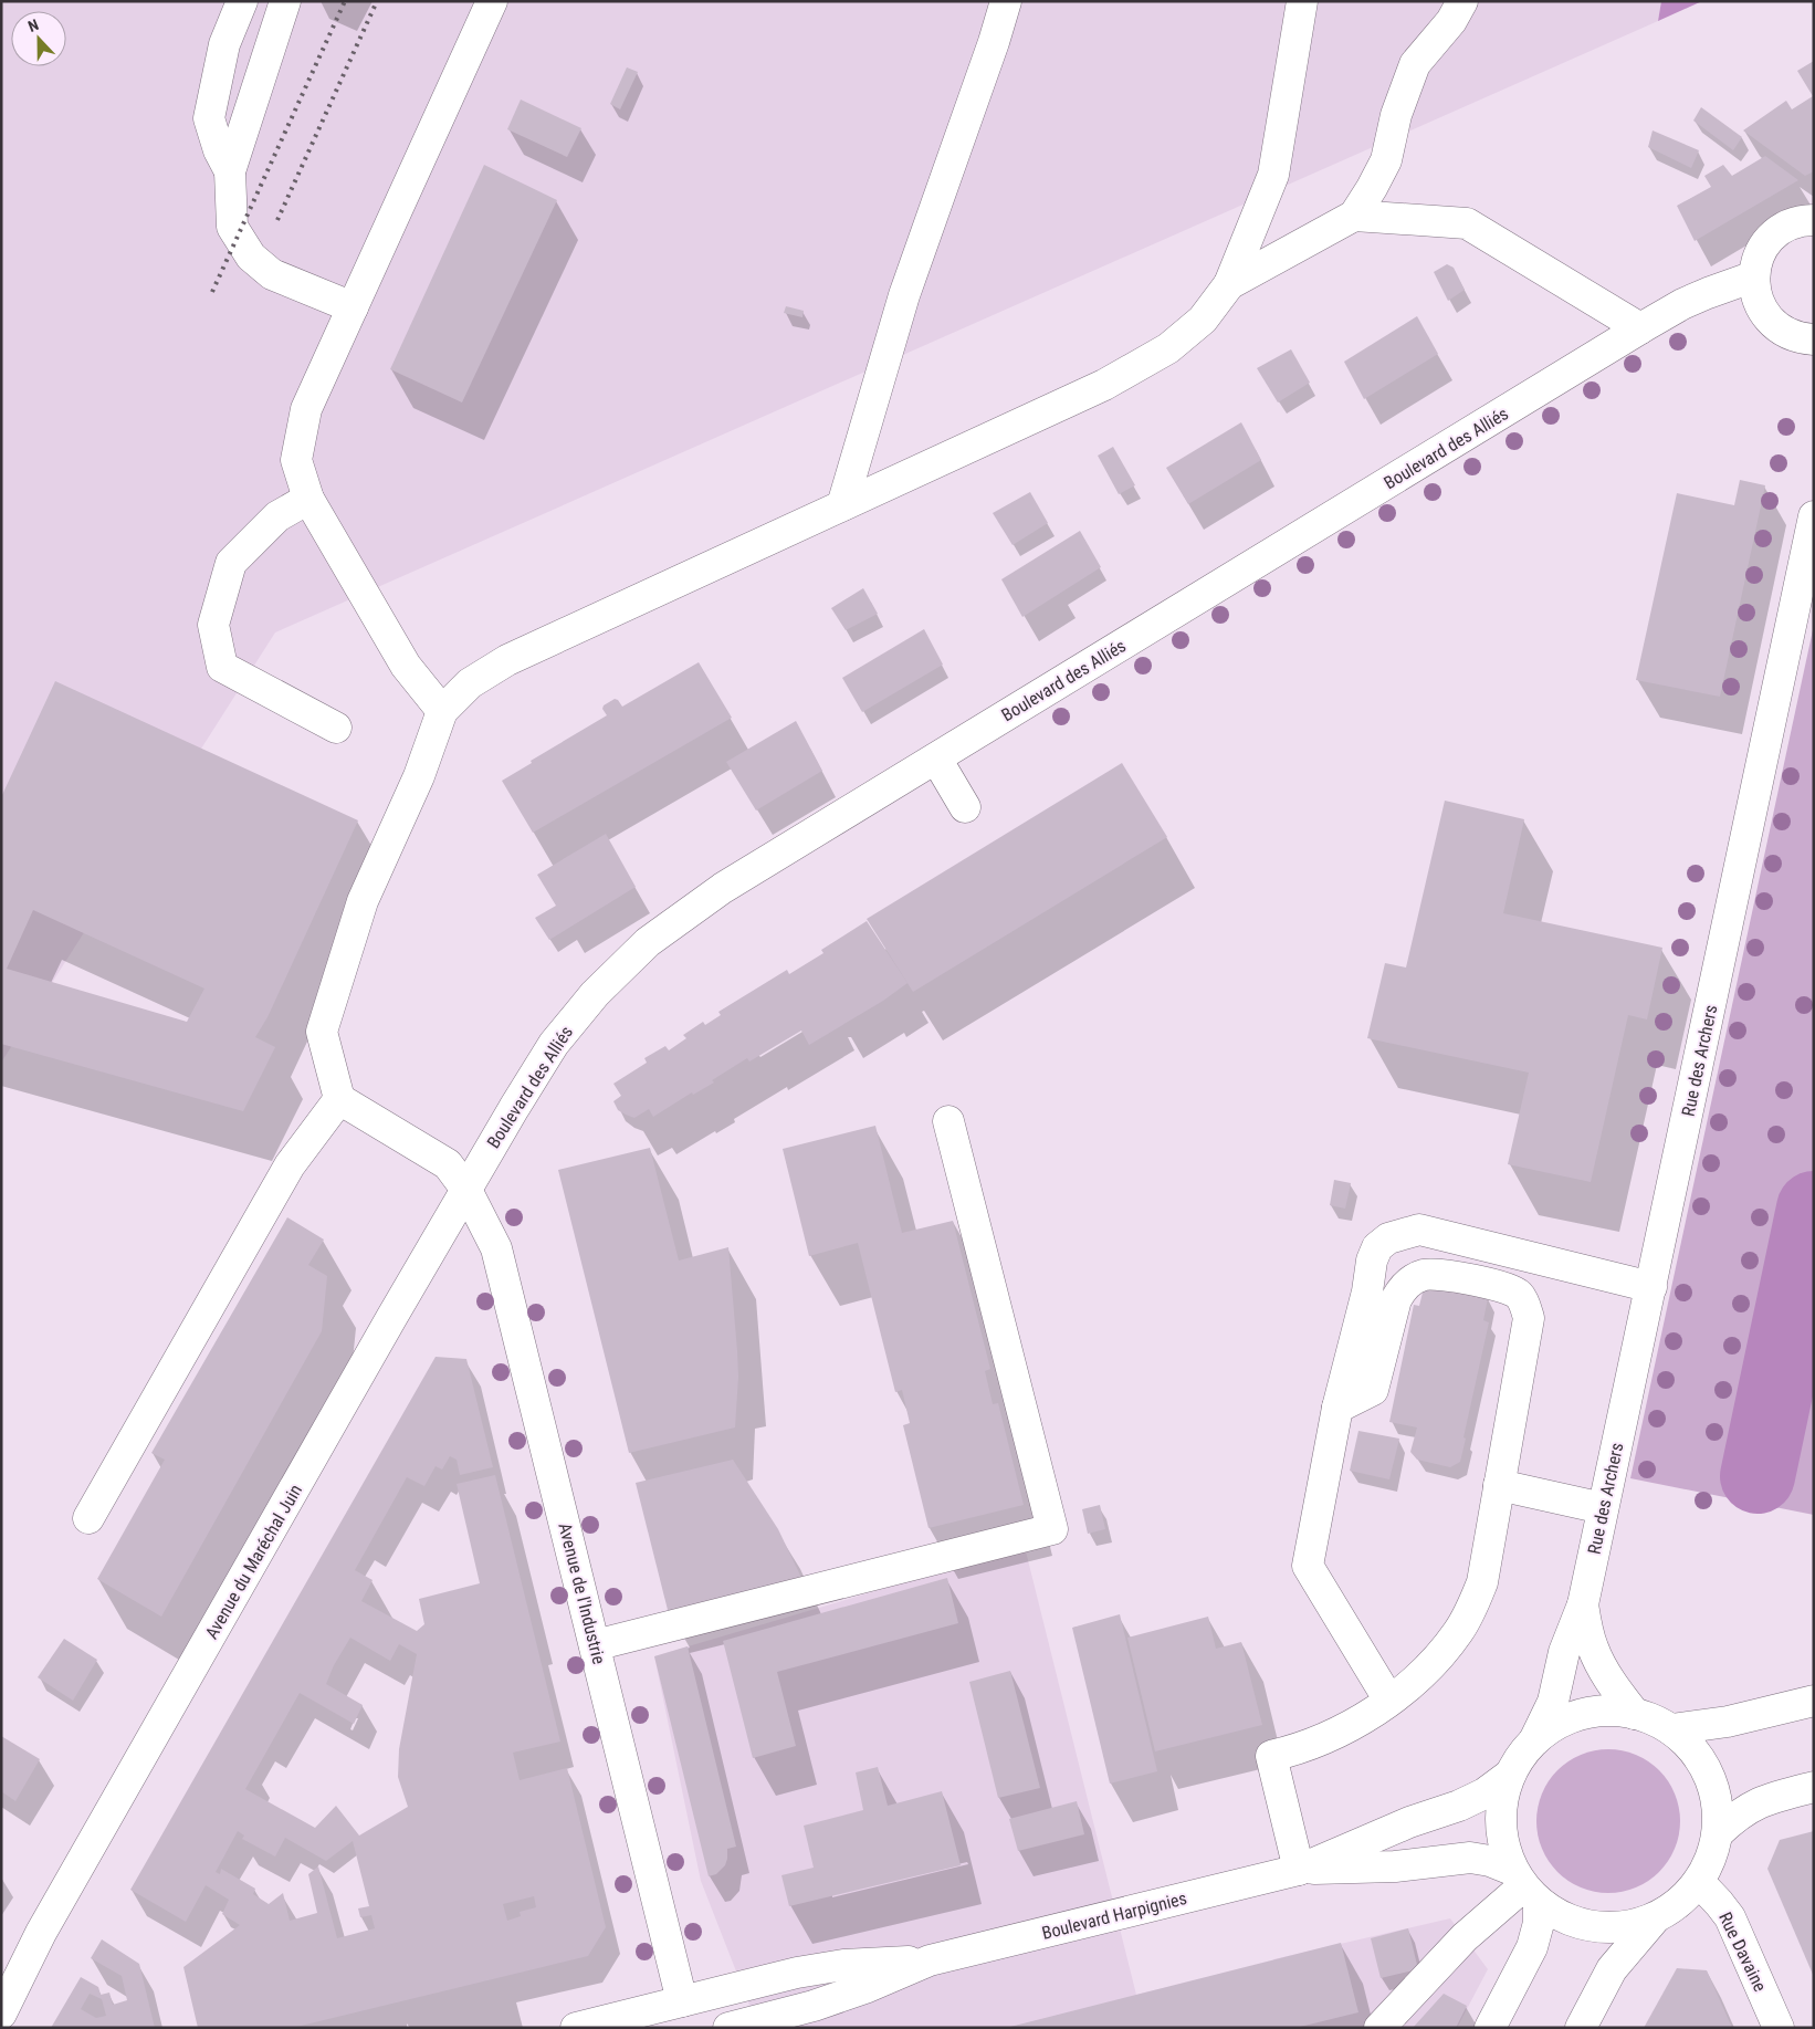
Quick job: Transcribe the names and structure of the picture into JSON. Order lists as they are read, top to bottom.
{
  "streets": {
    "main road": [
      "Boulevard des Alliés",
      "Rue des Archers",
      "Avenue du Maréchal Juin",
      "Avenue de l'Industrie",
      "Boulevard Harpignies",
      "Rue Davaine"
    ]
  },
  "crossings": [
    ["Boulevard des Alliés", "Avenue du Maréchal Juin"],
    ["Boulevard des Alliés", "Avenue de l'Industrie"],
    ["Rue des Archers", "Boulevard Harpignies"],
    ["Avenue du Maréchal Juin", "Avenue de l'Industrie"],
    ["Avenue de l'Industrie", "Boulevard Harpignies"],
    ["Boulevard Harpignies", "Rue Davaine"]
  ],
  "north": "top"
}
